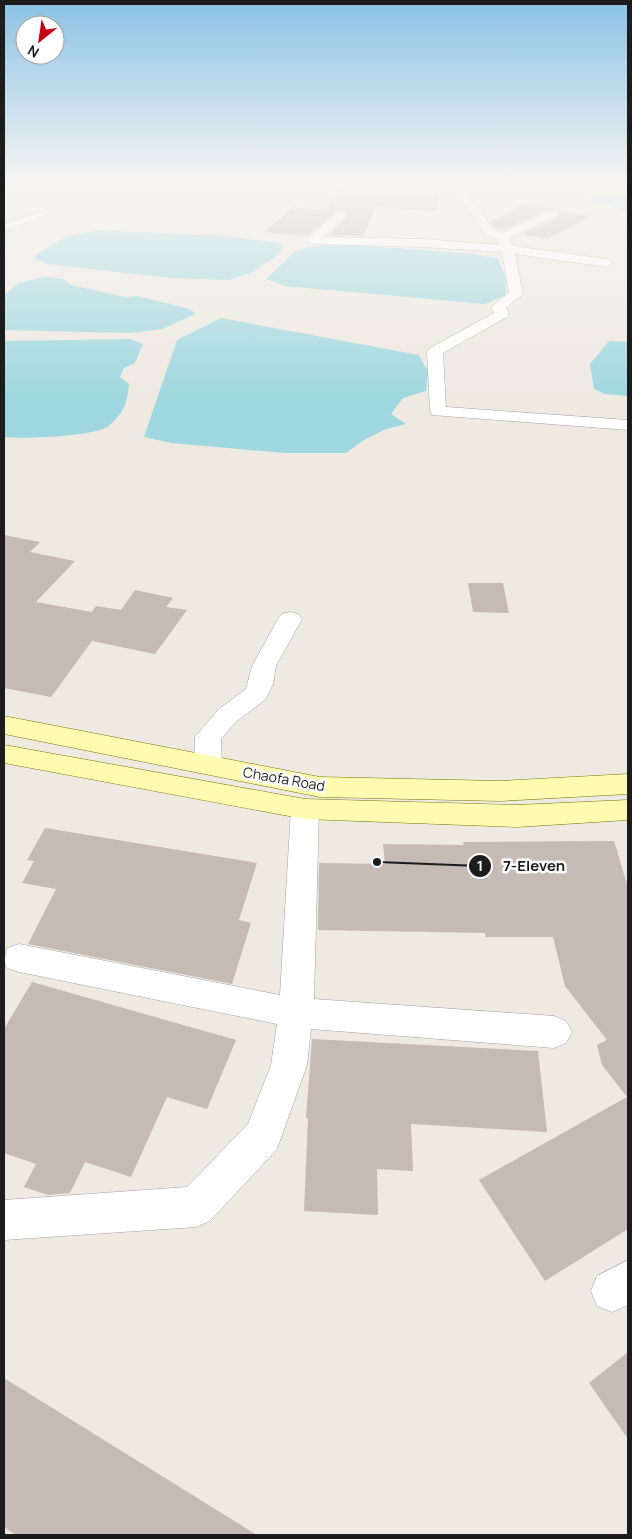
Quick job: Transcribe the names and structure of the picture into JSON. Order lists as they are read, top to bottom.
{
  "streets": {
    "main road": ["Chaofa Road"]
  },
  "places": ["7-Eleven"],
  "north": "bottom left"
}
